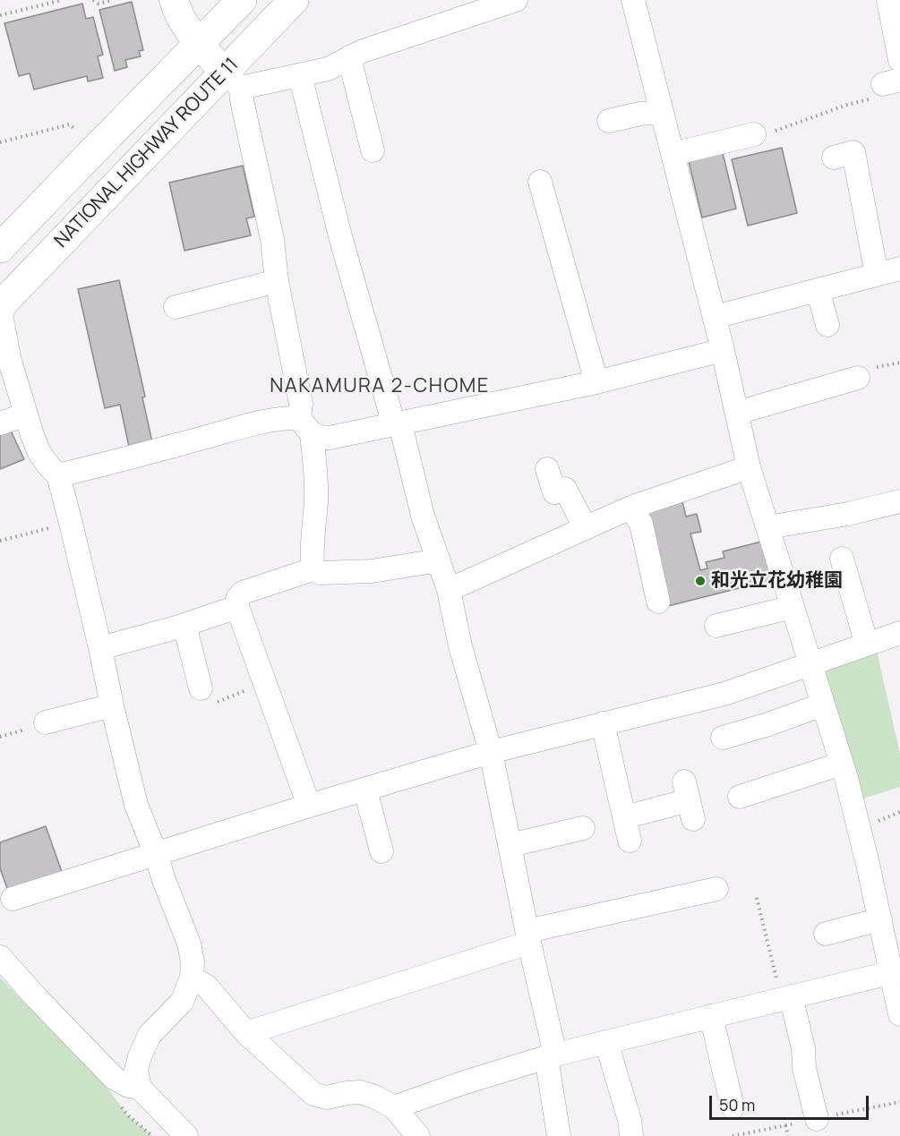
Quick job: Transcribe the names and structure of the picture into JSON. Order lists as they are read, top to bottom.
{
  "streets": {
    "highway": ["NATIONAL HIGHWAY ROUTE 11"]
  },
  "districts": ["NAKAMURA 2-CHOME"],
  "places": ["和光立花幼稚園"],
  "scale_bar": "50 m"
}
